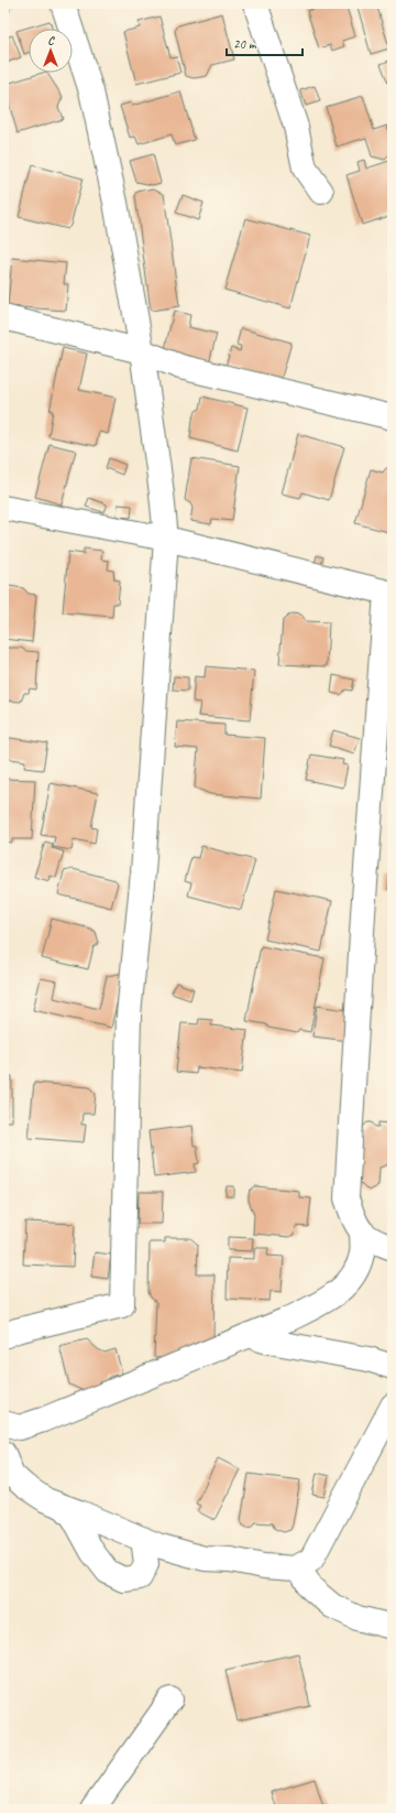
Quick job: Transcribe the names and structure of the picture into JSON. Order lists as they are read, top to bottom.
{
  "scale_bar": "20 m",
  "north": "top"
}
